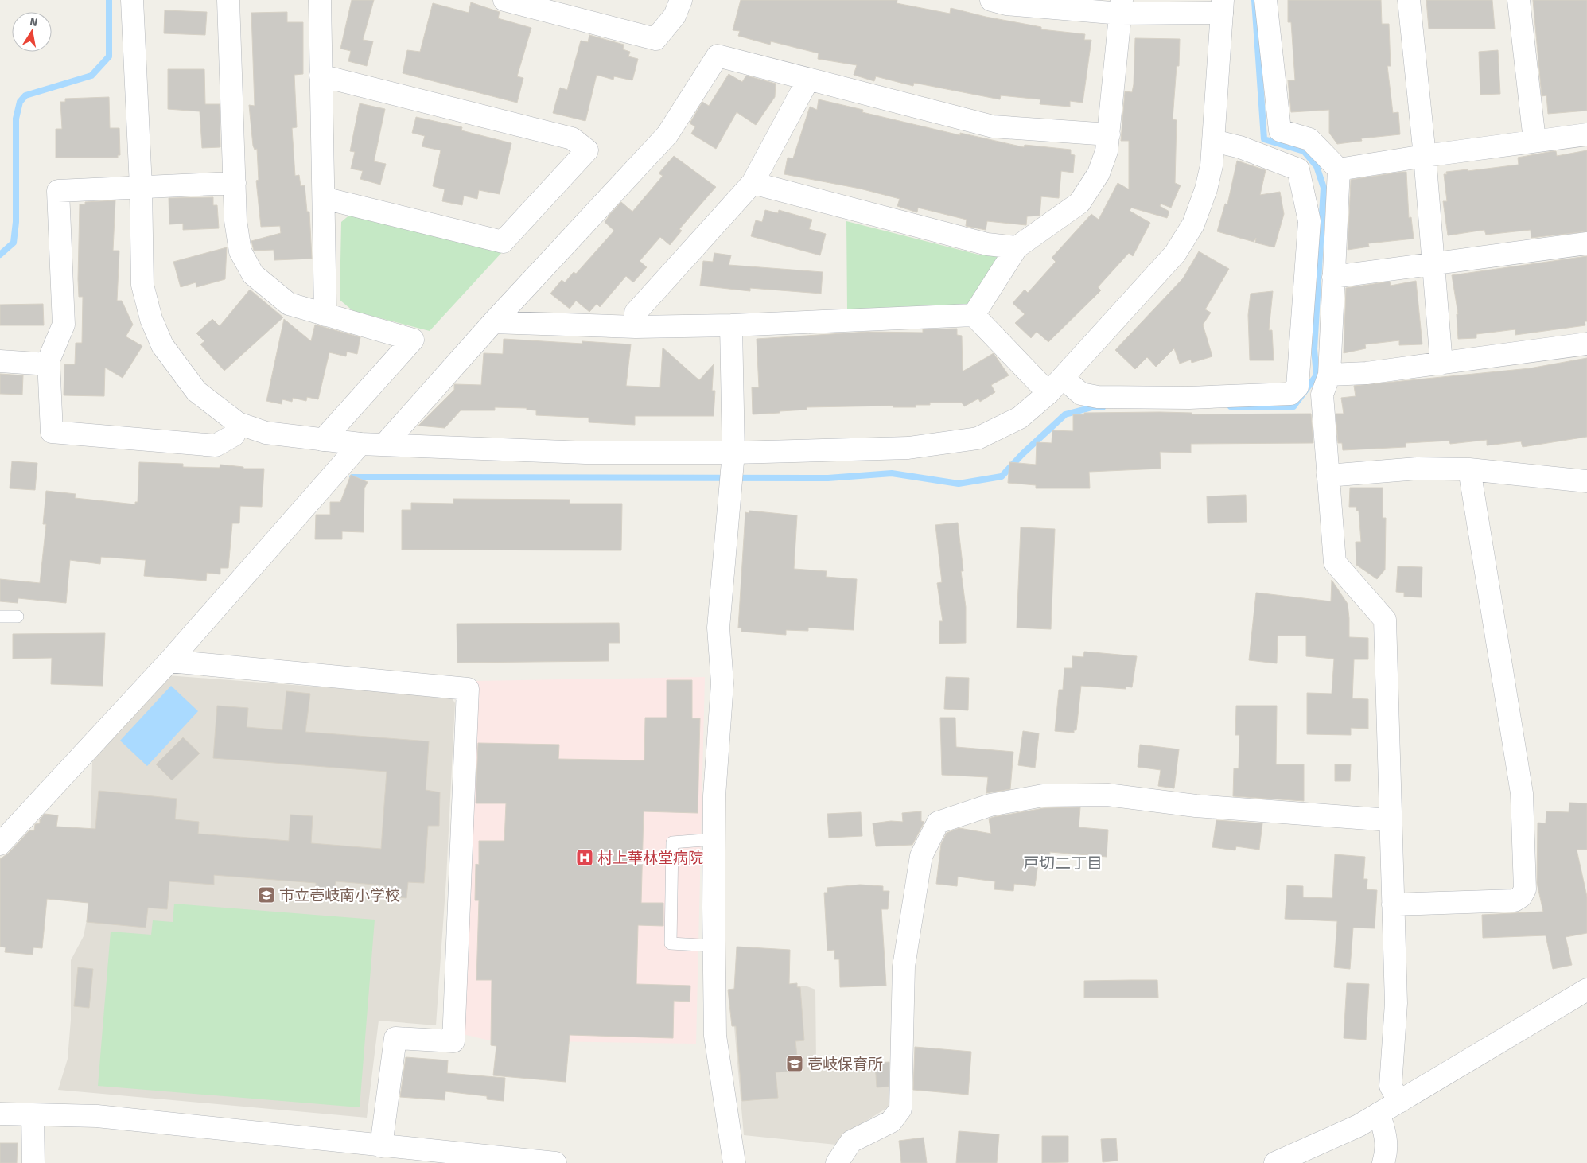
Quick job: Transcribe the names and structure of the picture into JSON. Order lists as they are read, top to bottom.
{
  "districts": ["戸切二丁目"],
  "places": {
    "hospital": ["村上華林堂病院"],
    "school or university": ["市立壱岐南小学校", "壱岐保育所"]
  },
  "north": "top"
}
